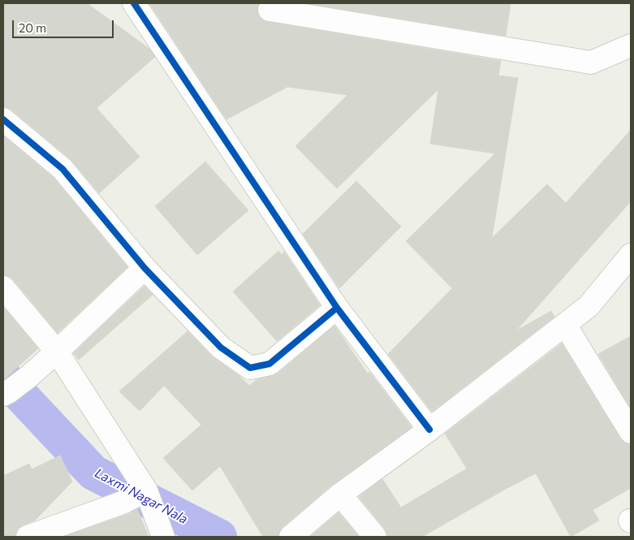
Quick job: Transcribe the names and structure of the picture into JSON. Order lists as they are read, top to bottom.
{
  "water": ["Laxmi Nagar Nala"],
  "scale_bar": "20 m"
}
